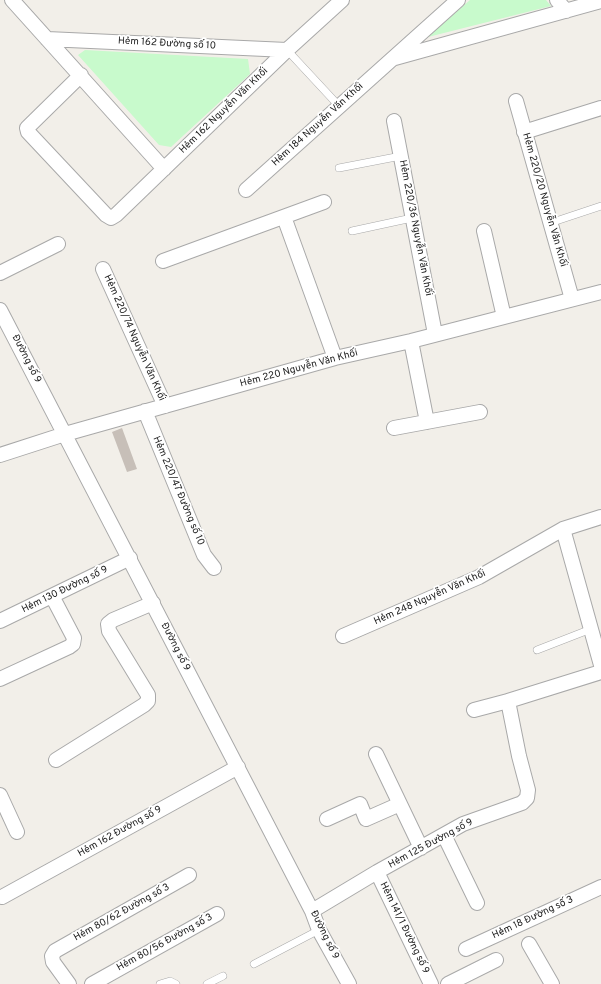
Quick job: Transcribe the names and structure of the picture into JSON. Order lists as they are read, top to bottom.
{
  "streets": {
    "street": [
      "Hẻm 162 Đường số 10",
      "Hẻm 162 Nguyễn Văn Khối",
      "Hẻm 184 Nguyễn Văn Khối",
      "Hẻm 220/20 Nguyễn Văn Khối",
      "Hẻm 220/36 Nguyễn Văn Khối",
      "Hẻm 220/74 Nguyễn Văn Khối",
      "Đường số 9",
      "Hẻm 220 Nguyễn Văn Khối",
      "Hẻm 220/47 Đường số 10",
      "Hẻm 130 Đường số 9",
      "Hẻm 248 Nguyễn Văn Khối",
      "Hẻm 162 Đường số 9",
      "Hẻm 125 Đường số 9",
      "Hẻm 80/62 Đường số 3",
      "Hẻm 18 Đường số 3",
      "Hẻm 141/1 Đường số 9",
      "Hẻm 80/56 Đường số 3"
    ]
  },
  "crossings": [
    ["Hẻm 162 Đường số 10", "Hẻm 162 Nguyễn Văn Khối"],
    ["Hẻm 220/20 Nguyễn Văn Khối", "Hẻm 220 Nguyễn Văn Khối"],
    ["Hẻm 220/36 Nguyễn Văn Khối", "Hẻm 220 Nguyễn Văn Khối"],
    ["Hẻm 220/74 Nguyễn Văn Khối", "Hẻm 220 Nguyễn Văn Khối"],
    ["Đường số 9", "Hẻm 220 Nguyễn Văn Khối"],
    ["Đường số 9", "Hẻm 130 Đường số 9"],
    ["Đường số 9", "Hẻm 162 Đường số 9"],
    ["Đường số 9", "Hẻm 125 Đường số 9"],
    ["Hẻm 220 Nguyễn Văn Khối", "Hẻm 220/47 Đường số 10"],
    ["Hẻm 125 Đường số 9", "Hẻm 141/1 Đường số 9"]
  ]
}
